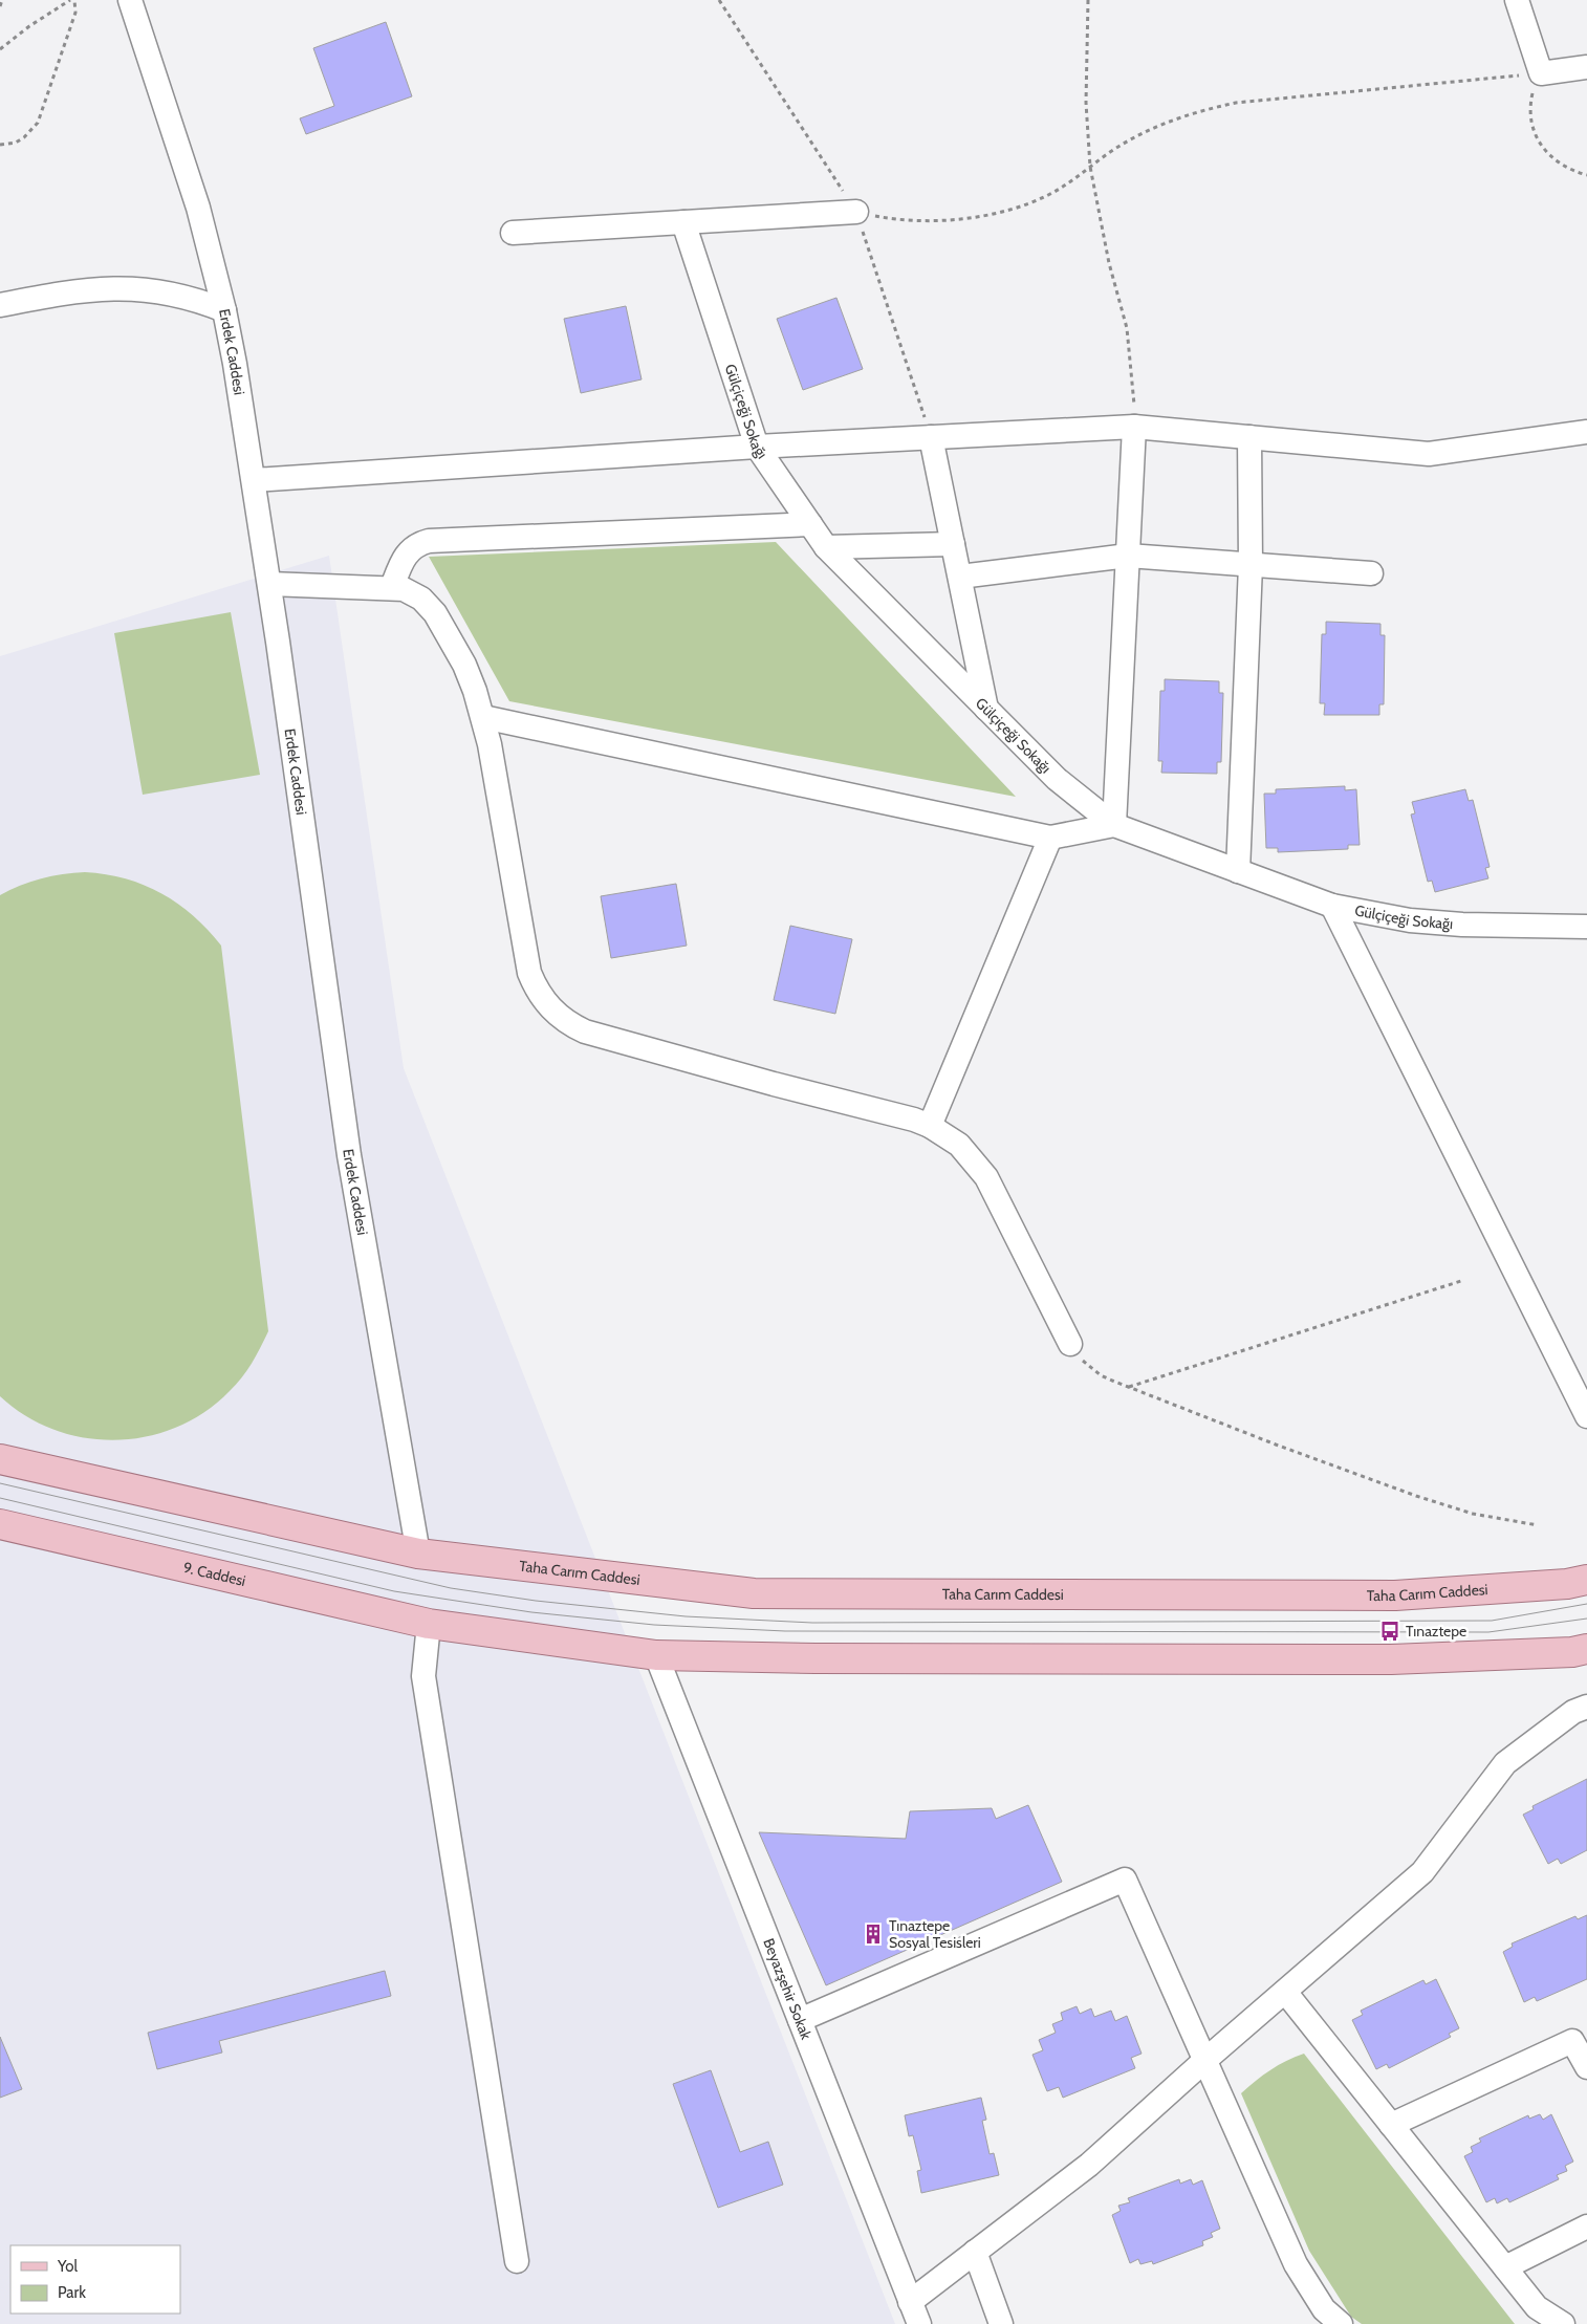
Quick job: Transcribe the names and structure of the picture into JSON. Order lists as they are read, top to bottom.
{
  "streets": {
    "main road": ["Taha Carım Caddesi", "9. Caddesi"],
    "street": ["Erdek Caddesi", "Gülçiçeği Sokağı", "Beyazşehir Sokak"]
  },
  "crossings": [
    ["Erdek Caddesi", "Taha Carım Caddesi"]
  ],
  "places": {
    "bus stop": ["Tınaztepe"],
    "building": ["Tınaztepe Sosyal Tesisleri"]
  },
  "legend": ["Yol", "Park"]
}
